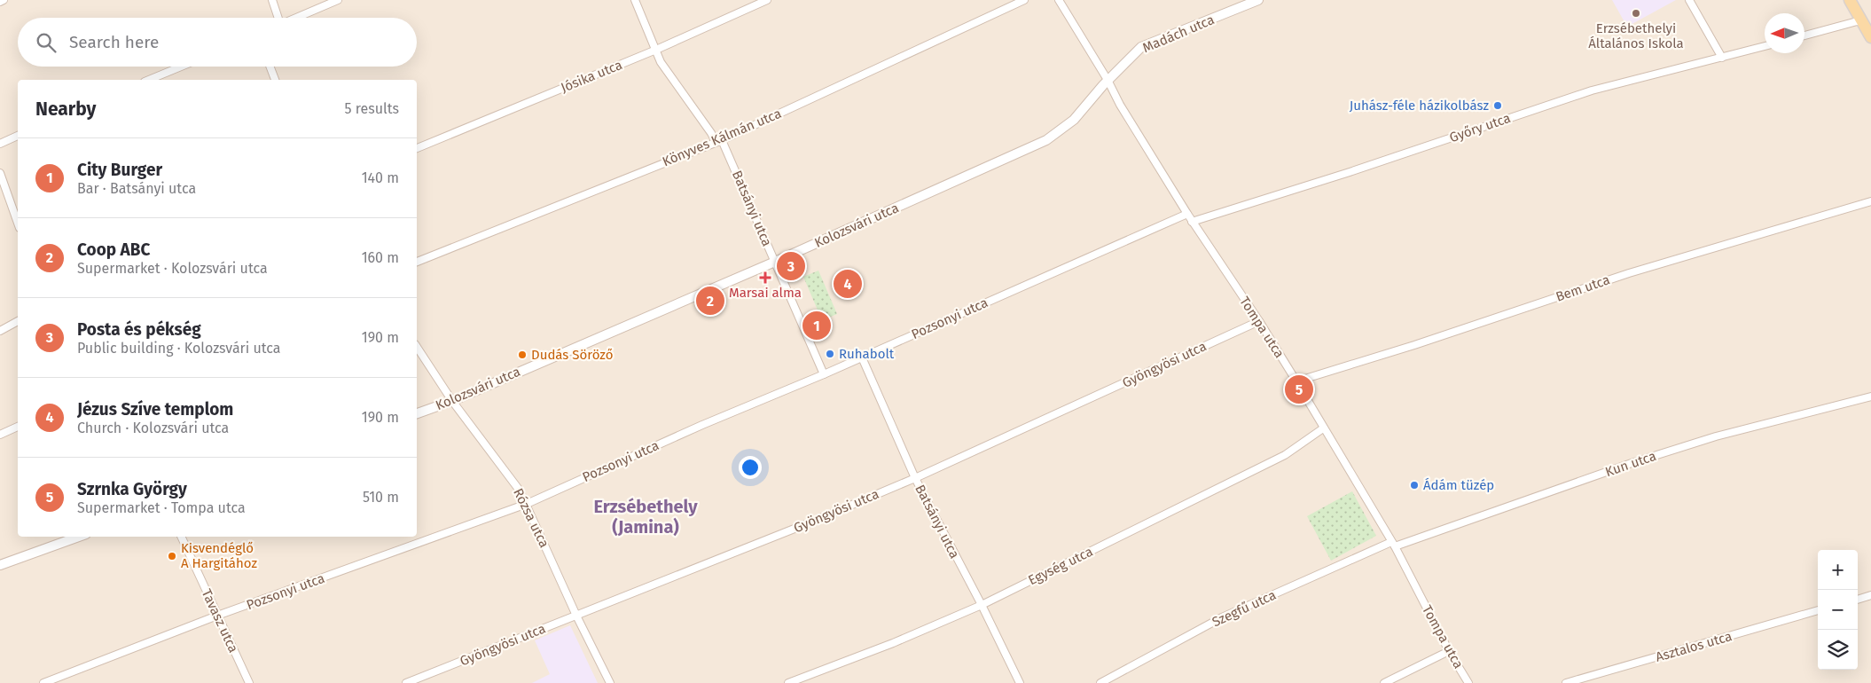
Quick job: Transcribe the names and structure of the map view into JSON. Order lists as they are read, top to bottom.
{
  "streets": {
    "street": [
      "Madách utca",
      "Jósika utca",
      "Győry utca",
      "Könyves Kálmán utca",
      "Batsányi utca",
      "Kolozsvári utca",
      "Bem utca",
      "Pozsonyi utca",
      "Tompa utca",
      "Gyöngyösi utca",
      "Kun utca",
      "Rózsa utca",
      "Egység utca",
      "Szegfű utca",
      "Tavasz utca",
      "Asztalos utca"
    ]
  },
  "crossings": [
    ["Madách utca", "Kolozsvári utca"],
    ["Madách utca", "Tompa utca"],
    ["Jósika utca", "Batsányi utca"],
    ["Győry utca", "Tompa utca"],
    ["Könyves Kálmán utca", "Batsányi utca"],
    ["Batsányi utca", "Kolozsvári utca"],
    ["Batsányi utca", "Pozsonyi utca"],
    ["Batsányi utca", "Gyöngyösi utca"],
    ["Batsányi utca", "Egység utca"],
    ["Kolozsvári utca", "Tompa utca"],
    ["Kolozsvári utca", "Rózsa utca"],
    ["Bem utca", "Tompa utca"],
    ["Pozsonyi utca", "Tompa utca"],
    ["Pozsonyi utca", "Rózsa utca"],
    ["Pozsonyi utca", "Tavasz utca"],
    ["Tompa utca", "Gyöngyösi utca"],
    ["Tompa utca", "Kun utca"],
    ["Tompa utca", "Egység utca"],
    ["Tompa utca", "Szegfű utca"],
    ["Gyöngyösi utca", "Rózsa utca"],
    ["Kun utca", "Szegfű utca"]
  ],
  "districts": ["Erzsébethely (Jamina)"],
  "places": {
    "other": [
      "Erzsébethelyi Általános Iskola",
      "Juhász-féle házikolbász",
      "Ruhabolt",
      "Dudás Söröző",
      "Ádám tüzép",
      "Kisvendéglő A Hargitához"
    ],
    "health": ["Marsai alma"]
  },
  "north": "left",
  "page": {
    "search": "Search here",
    "heading": ["Nearby", "5 results"],
    "list": [
      {
        "mark": "1",
        "name": "City Burger",
        "note": "Bar · Batsányi utca",
        "value": "140 m"
      },
      {
        "mark": "2",
        "name": "Coop ABC",
        "note": "Supermarket · Kolozsvári utca",
        "value": "160 m"
      },
      {
        "mark": "3",
        "name": "Posta és pékség",
        "note": "Public building · Kolozsvári utca",
        "value": "190 m"
      },
      {
        "mark": "4",
        "name": "Jézus Szíve templom",
        "note": "Church · Kolozsvári utca",
        "value": "190 m"
      },
      {
        "mark": "5",
        "name": "Szrnka György",
        "note": "Supermarket · Tompa utca",
        "value": "510 m"
      }
    ],
    "pins": [
      "3",
      "4",
      "2",
      "1",
      "5"
    ],
    "map_buttons": ["+", "−"]
  }
}
